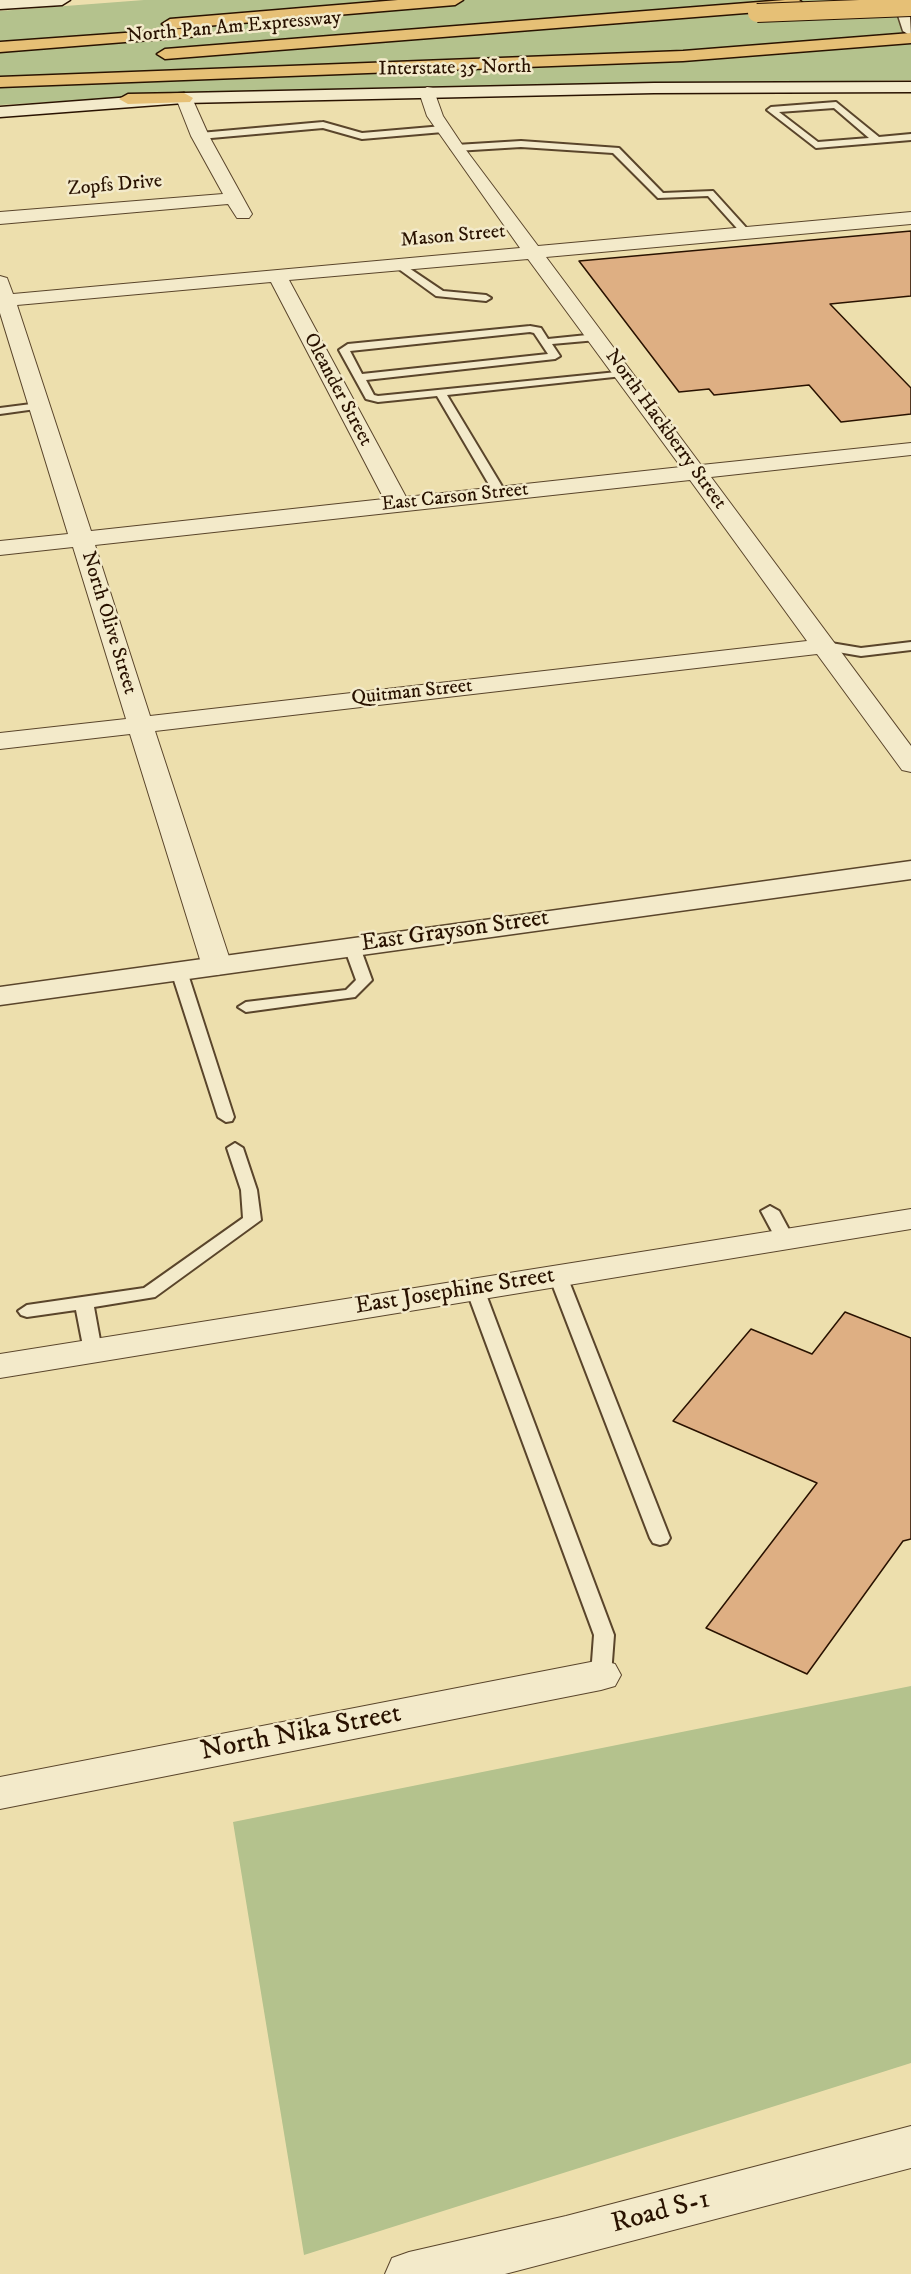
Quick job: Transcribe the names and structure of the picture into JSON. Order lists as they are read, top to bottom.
{
  "streets": {
    "highway": ["North Pan Am Expressway"],
    "main road": ["Interstate 35 North", "East Grayson Street"],
    "street": [
      "Zopfs Drive",
      "Mason Street",
      "Oleander Street",
      "North Hackberry Street",
      "East Carson Street",
      "North Olive Street",
      "Quitman Street",
      "East Josephine Street",
      "North Nika Street",
      "Road S-1"
    ]
  },
  "crossings": [
    ["Interstate 35 North", "North Hackberry Street"],
    ["Mason Street", "Oleander Street"],
    ["Mason Street", "North Hackberry Street"],
    ["Mason Street", "North Olive Street"],
    ["Oleander Street", "East Carson Street"],
    ["North Hackberry Street", "East Carson Street"],
    ["North Hackberry Street", "Quitman Street"],
    ["East Carson Street", "North Olive Street"],
    ["North Olive Street", "Quitman Street"],
    ["North Olive Street", "East Grayson Street"]
  ]
}
